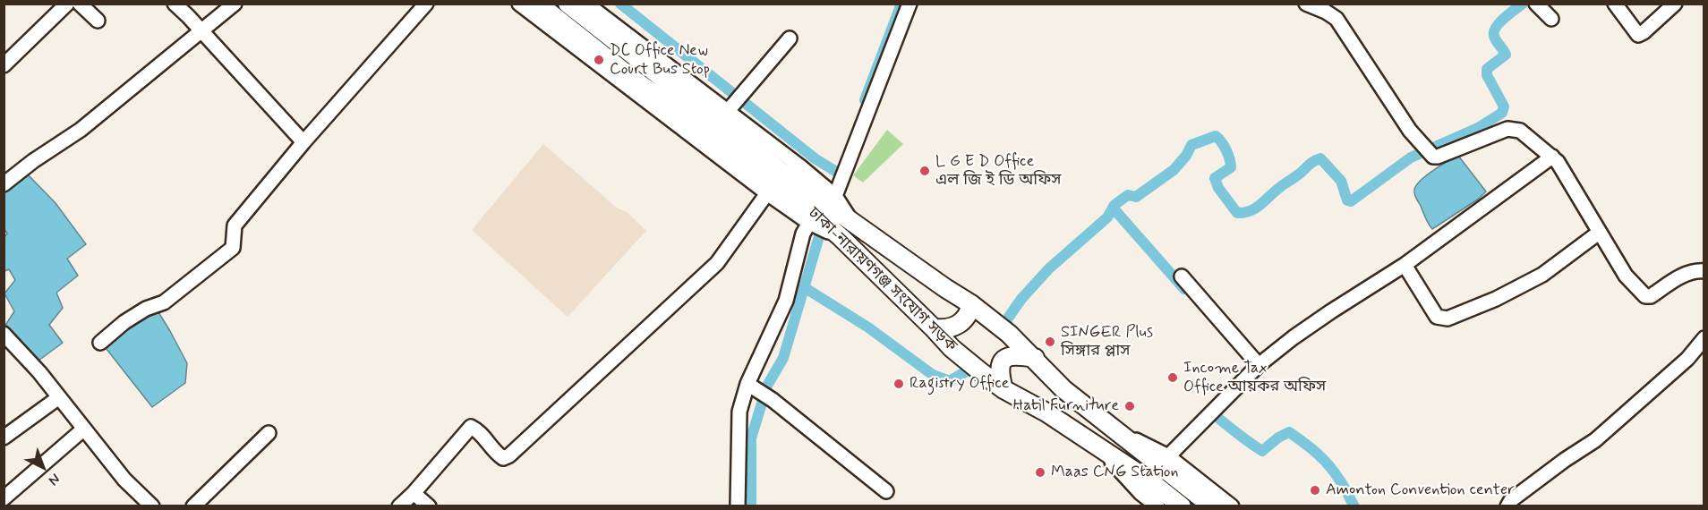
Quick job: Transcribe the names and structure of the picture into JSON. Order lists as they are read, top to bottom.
{
  "streets": {
    "main road": ["ঢাকা-নারায়ণগঞ্জ সংযোগ সড়ক"]
  },
  "places": [
    "DC Office New Court Bus Stop",
    "L G E D Office এল জি ই ডি অফিস",
    "SINGER Plus সিঙ্গার প্লাস",
    "Income Tax Office আয়কর অফিস",
    "Ragistry Office",
    "Hatil Furniture",
    "Maas CNG Station",
    "Amonton Convention center"
  ],
  "north": "bottom right"
}
